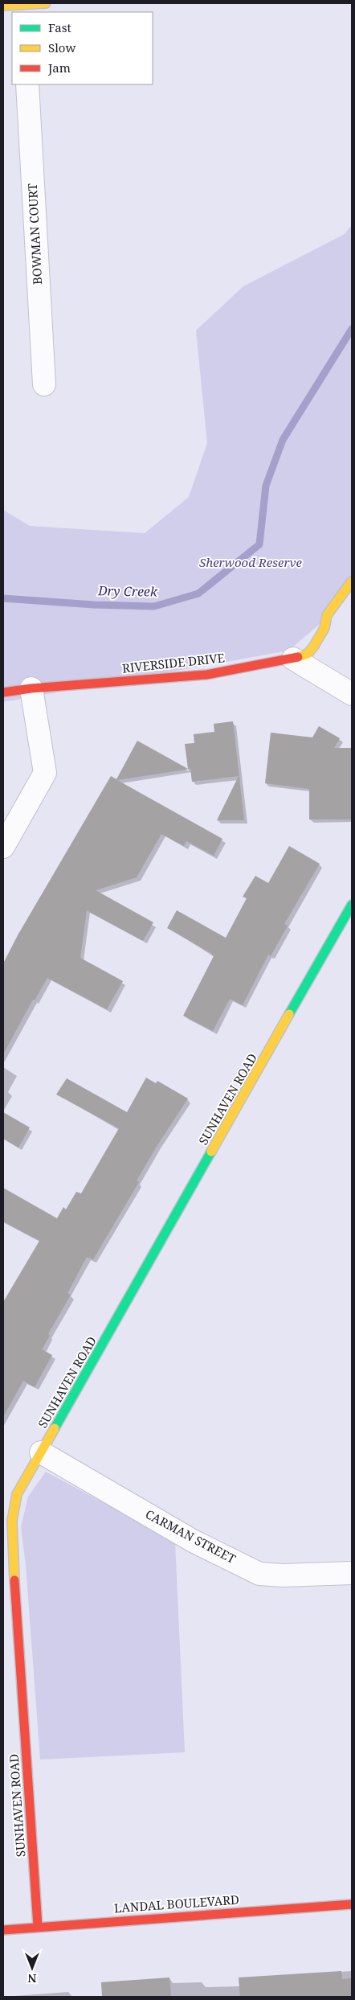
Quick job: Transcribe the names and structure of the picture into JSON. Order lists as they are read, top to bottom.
{
  "streets": {
    "street": [
      "BOWMAN COURT",
      "RIVERSIDE DRIVE",
      "SUNHAVEN ROAD",
      "CARMAN STREET",
      "LANDAL BOULEVARD"
    ]
  },
  "crossings": [
    ["SUNHAVEN ROAD", "CARMAN STREET"],
    ["SUNHAVEN ROAD", "LANDAL BOULEVARD"]
  ],
  "water": ["Dry Creek"],
  "parks": ["Sherwood Reserve"],
  "legend": ["Fast", "Slow", "Jam"],
  "north": "bottom"
}
